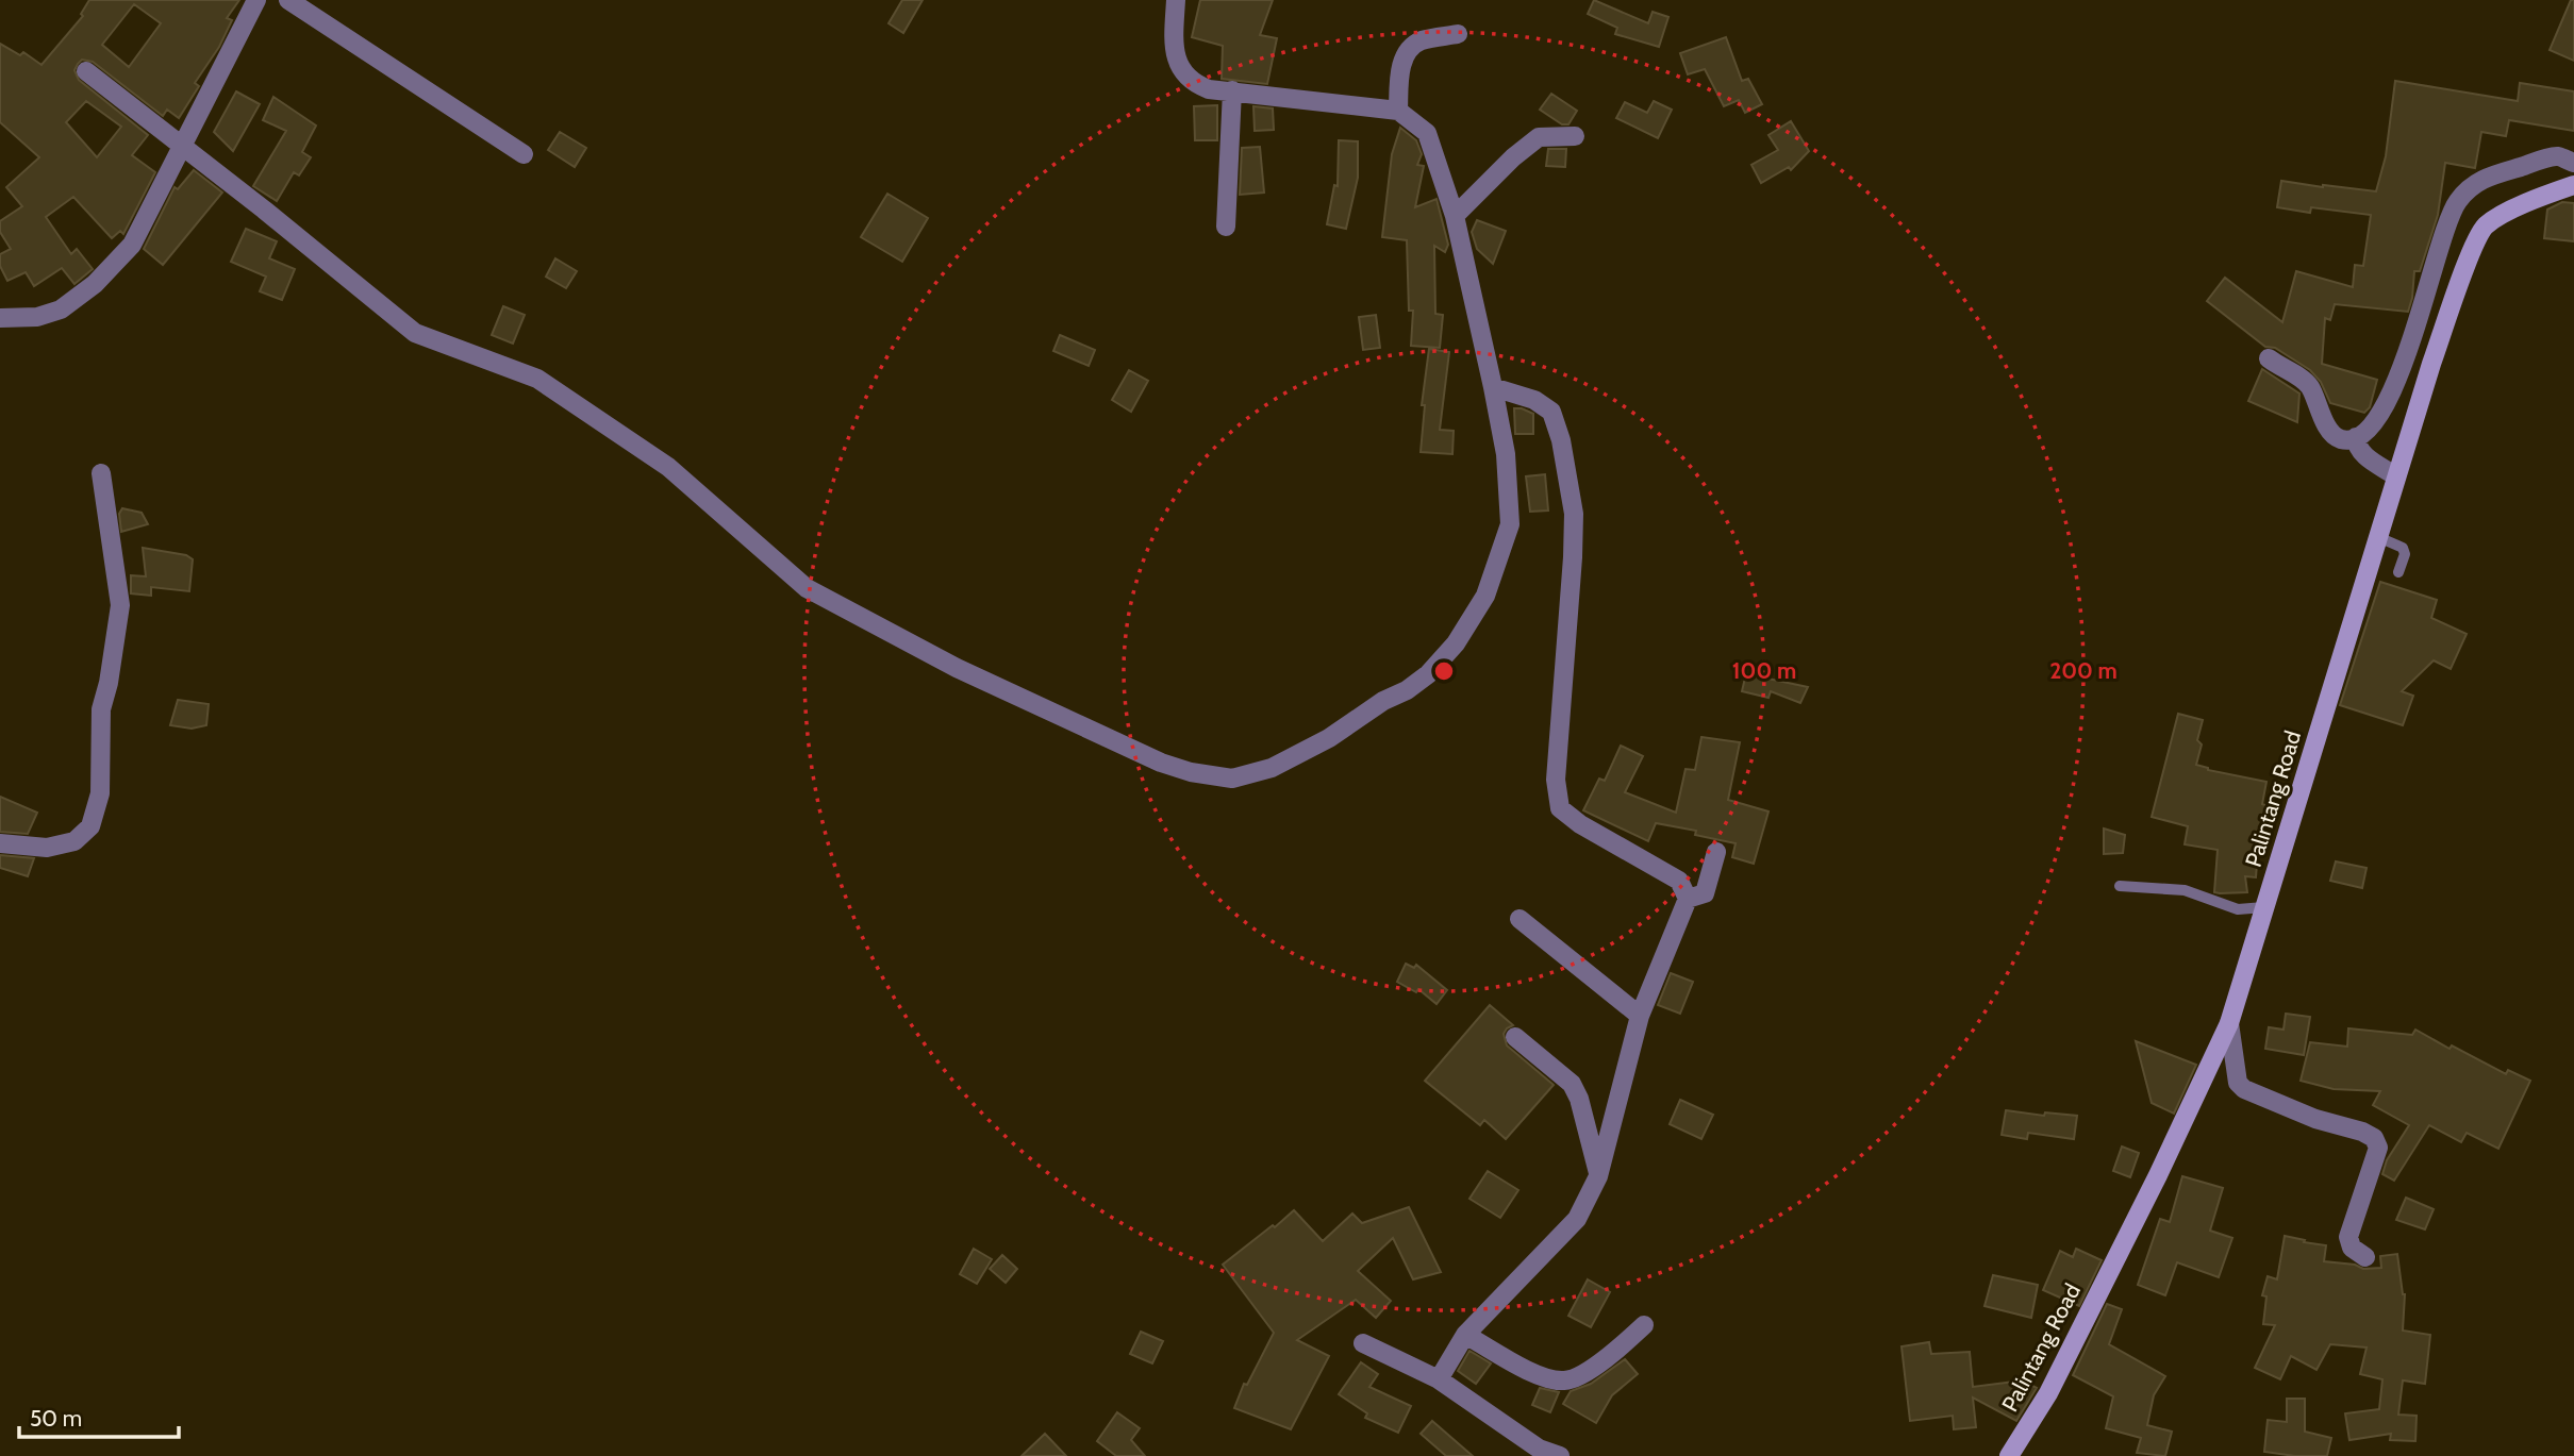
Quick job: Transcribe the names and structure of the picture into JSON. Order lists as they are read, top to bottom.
{
  "streets": {
    "street": ["Palintang Road"]
  },
  "scale_bar": "50 m",
  "rings": ["100 m", "200 m"]
}
